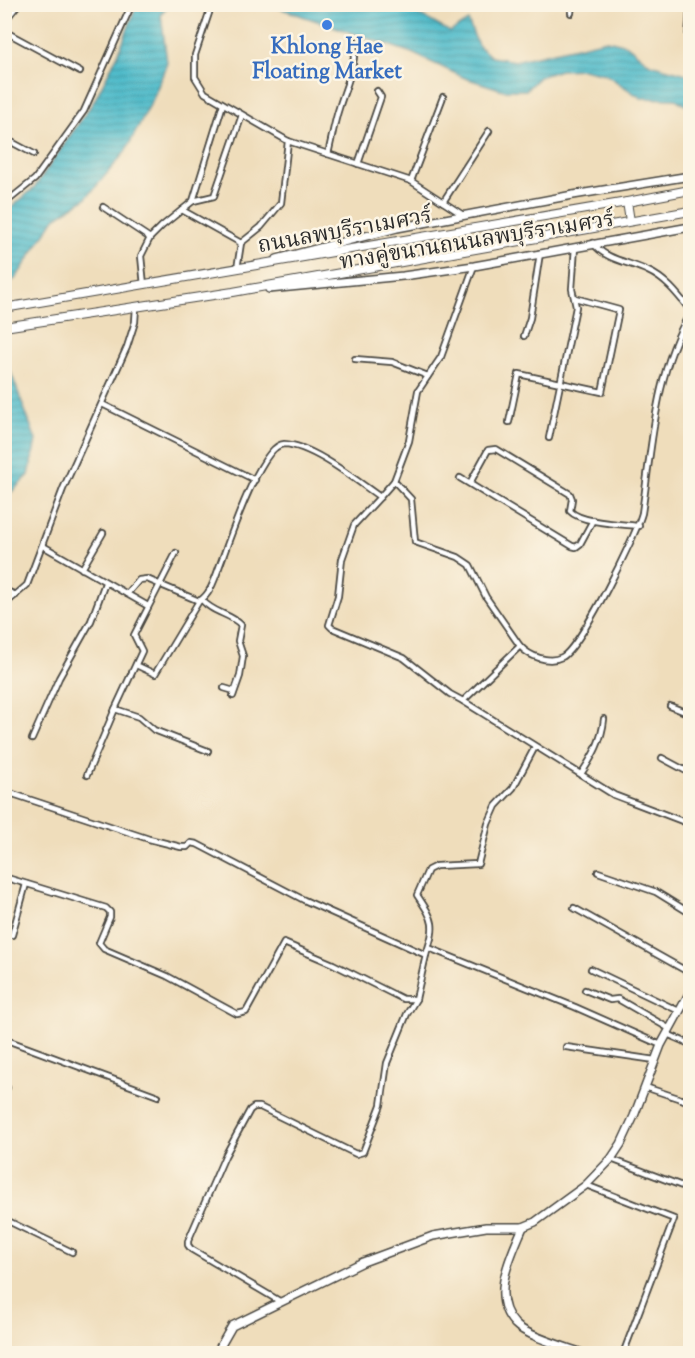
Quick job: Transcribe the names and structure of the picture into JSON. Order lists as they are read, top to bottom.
{
  "streets": {
    "main road": ["ถนนลพบุรีราเมศวร์", "ทางคู่ขนานถนนลพบุรีราเมศวร์"]
  },
  "crossings": [
    ["ถนนลพบุรีราเมศวร์", "ทางคู่ขนานถนนลพบุรีราเมศวร์"]
  ],
  "places": ["Khlong Hae Floating Market"]
}
